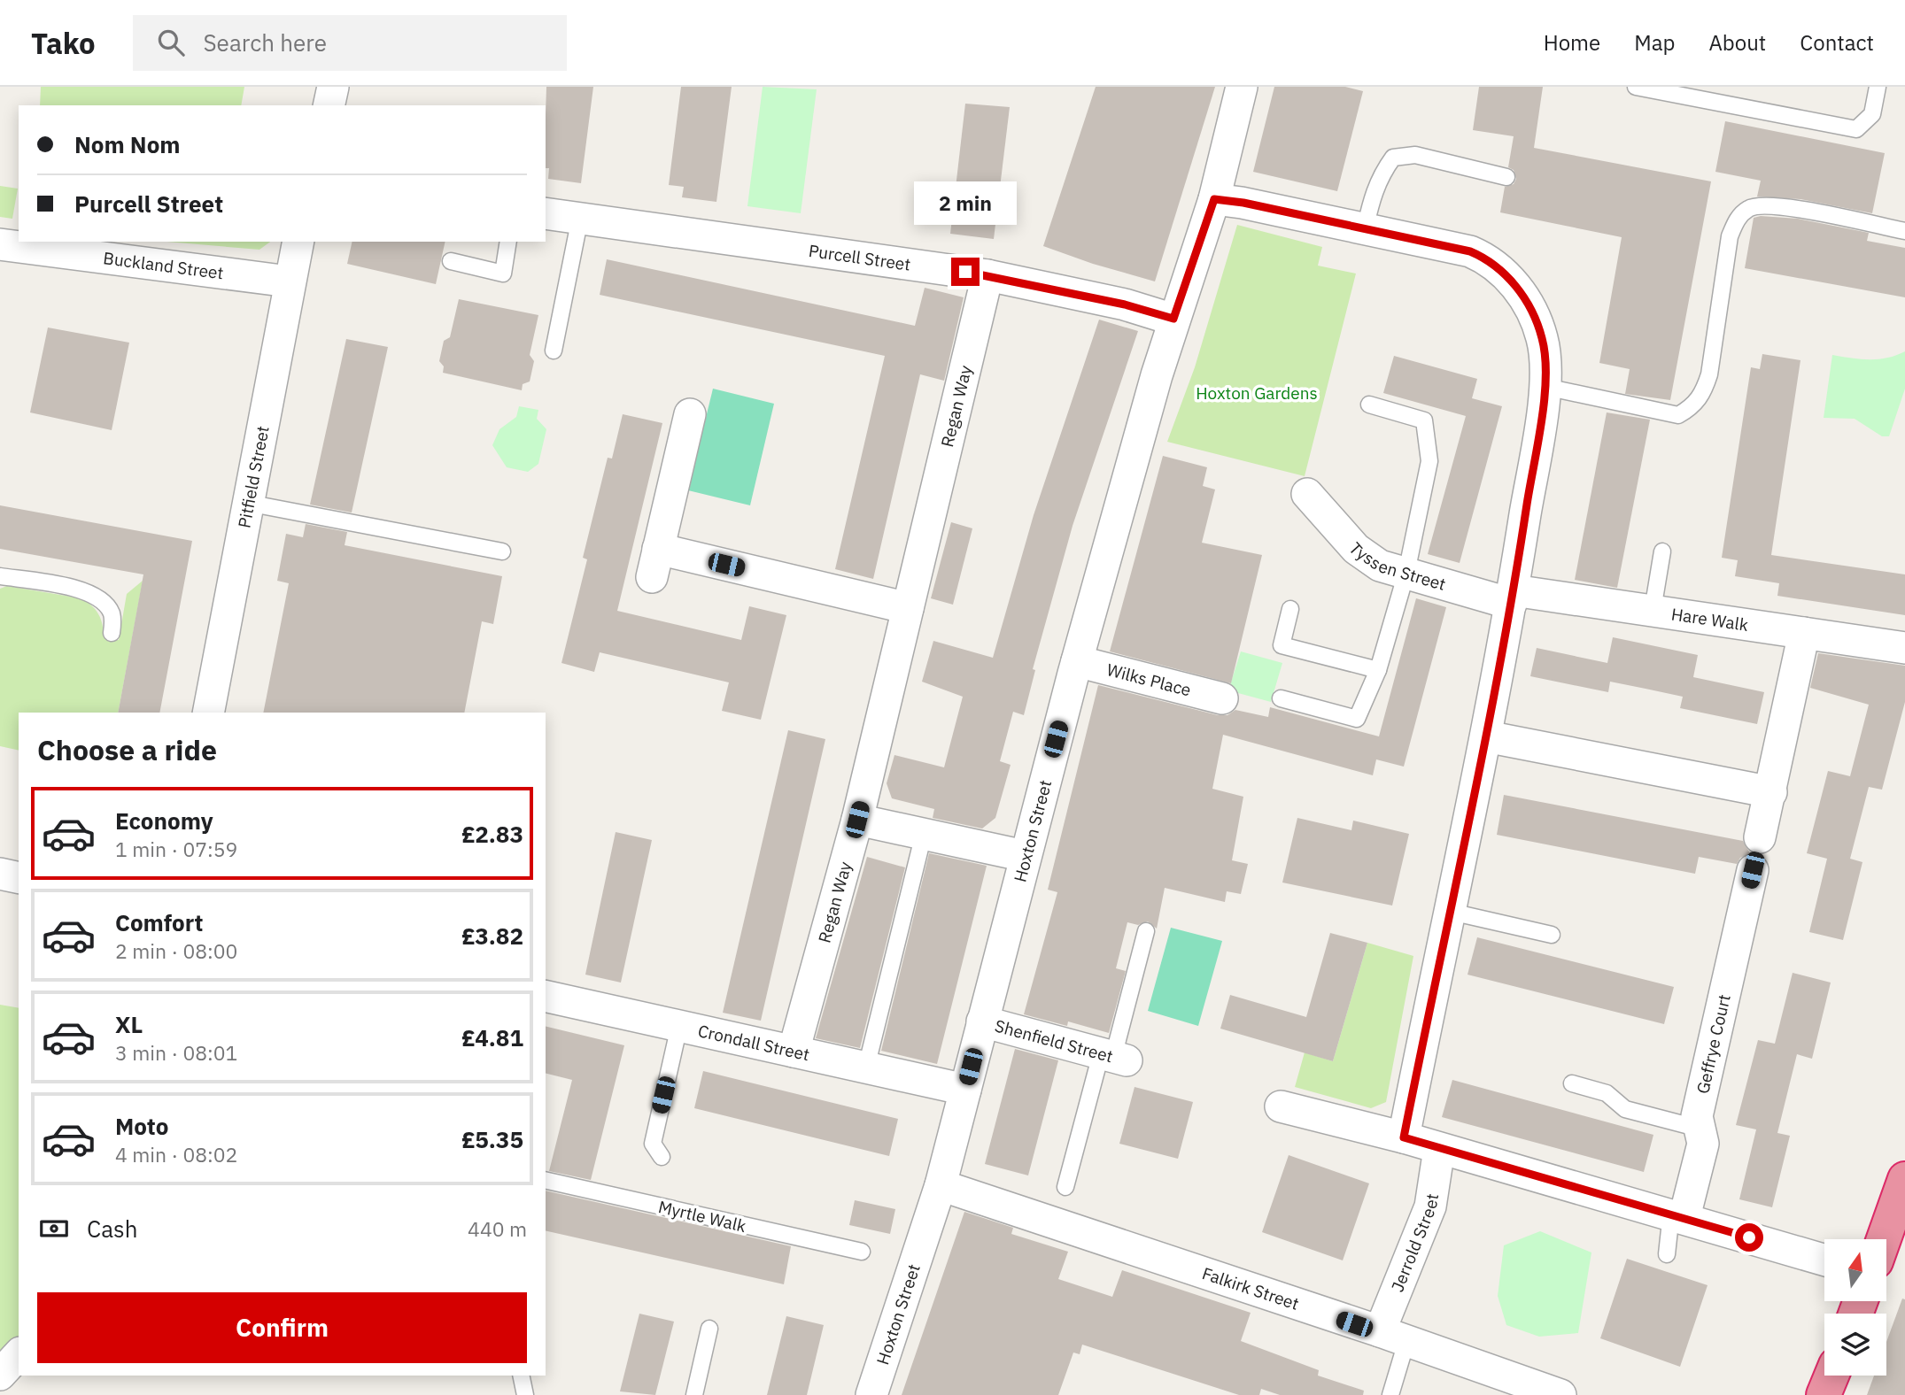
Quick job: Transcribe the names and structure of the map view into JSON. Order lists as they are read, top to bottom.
{
  "streets": {
    "street": [
      "Purcell Street",
      "Buckland Street",
      "Regan Way",
      "Pitfield Street",
      "Tyssen Street",
      "Hare Walk",
      "Wilks Place",
      "Hoxton Street",
      "Shenfield Street",
      "Crondall Street",
      "Geffrye Court",
      "Jerrold Street",
      "Falkirk Street"
    ],
    "lane": ["Myrtle Walk"]
  },
  "crossings": [
    ["Purcell Street", "Regan Way"],
    ["Purcell Street", "Hoxton Street"],
    ["Buckland Street", "Pitfield Street"],
    ["Regan Way", "Crondall Street"],
    ["Tyssen Street", "Hare Walk"],
    ["Wilks Place", "Hoxton Street"],
    ["Hoxton Street", "Shenfield Street"],
    ["Hoxton Street", "Crondall Street"],
    ["Hoxton Street", "Falkirk Street"],
    ["Jerrold Street", "Falkirk Street"]
  ],
  "parks": ["Hoxton Gardens"],
  "north": "top",
  "page": {
    "header": "Tako",
    "search": "Search here",
    "nav": [
      "Home",
      "Map",
      "About",
      "Contact"
    ],
    "banner": ["Nom Nom", "Purcell Street"],
    "bubble": "2 min",
    "heading": "Choose a ride",
    "list": [
      {
        "name": "Economy",
        "note": "1 min · 07:59",
        "value": "£2.83"
      },
      {
        "name": "Comfort",
        "note": "2 min · 08:00",
        "value": "£3.82"
      },
      {
        "name": "XL",
        "note": "3 min · 08:01",
        "value": "£4.81"
      },
      {
        "name": "Moto",
        "note": "4 min · 08:02",
        "value": "£5.35"
      }
    ],
    "pay": ["Cash", "440 m"],
    "buttons": "Confirm"
  }
}
